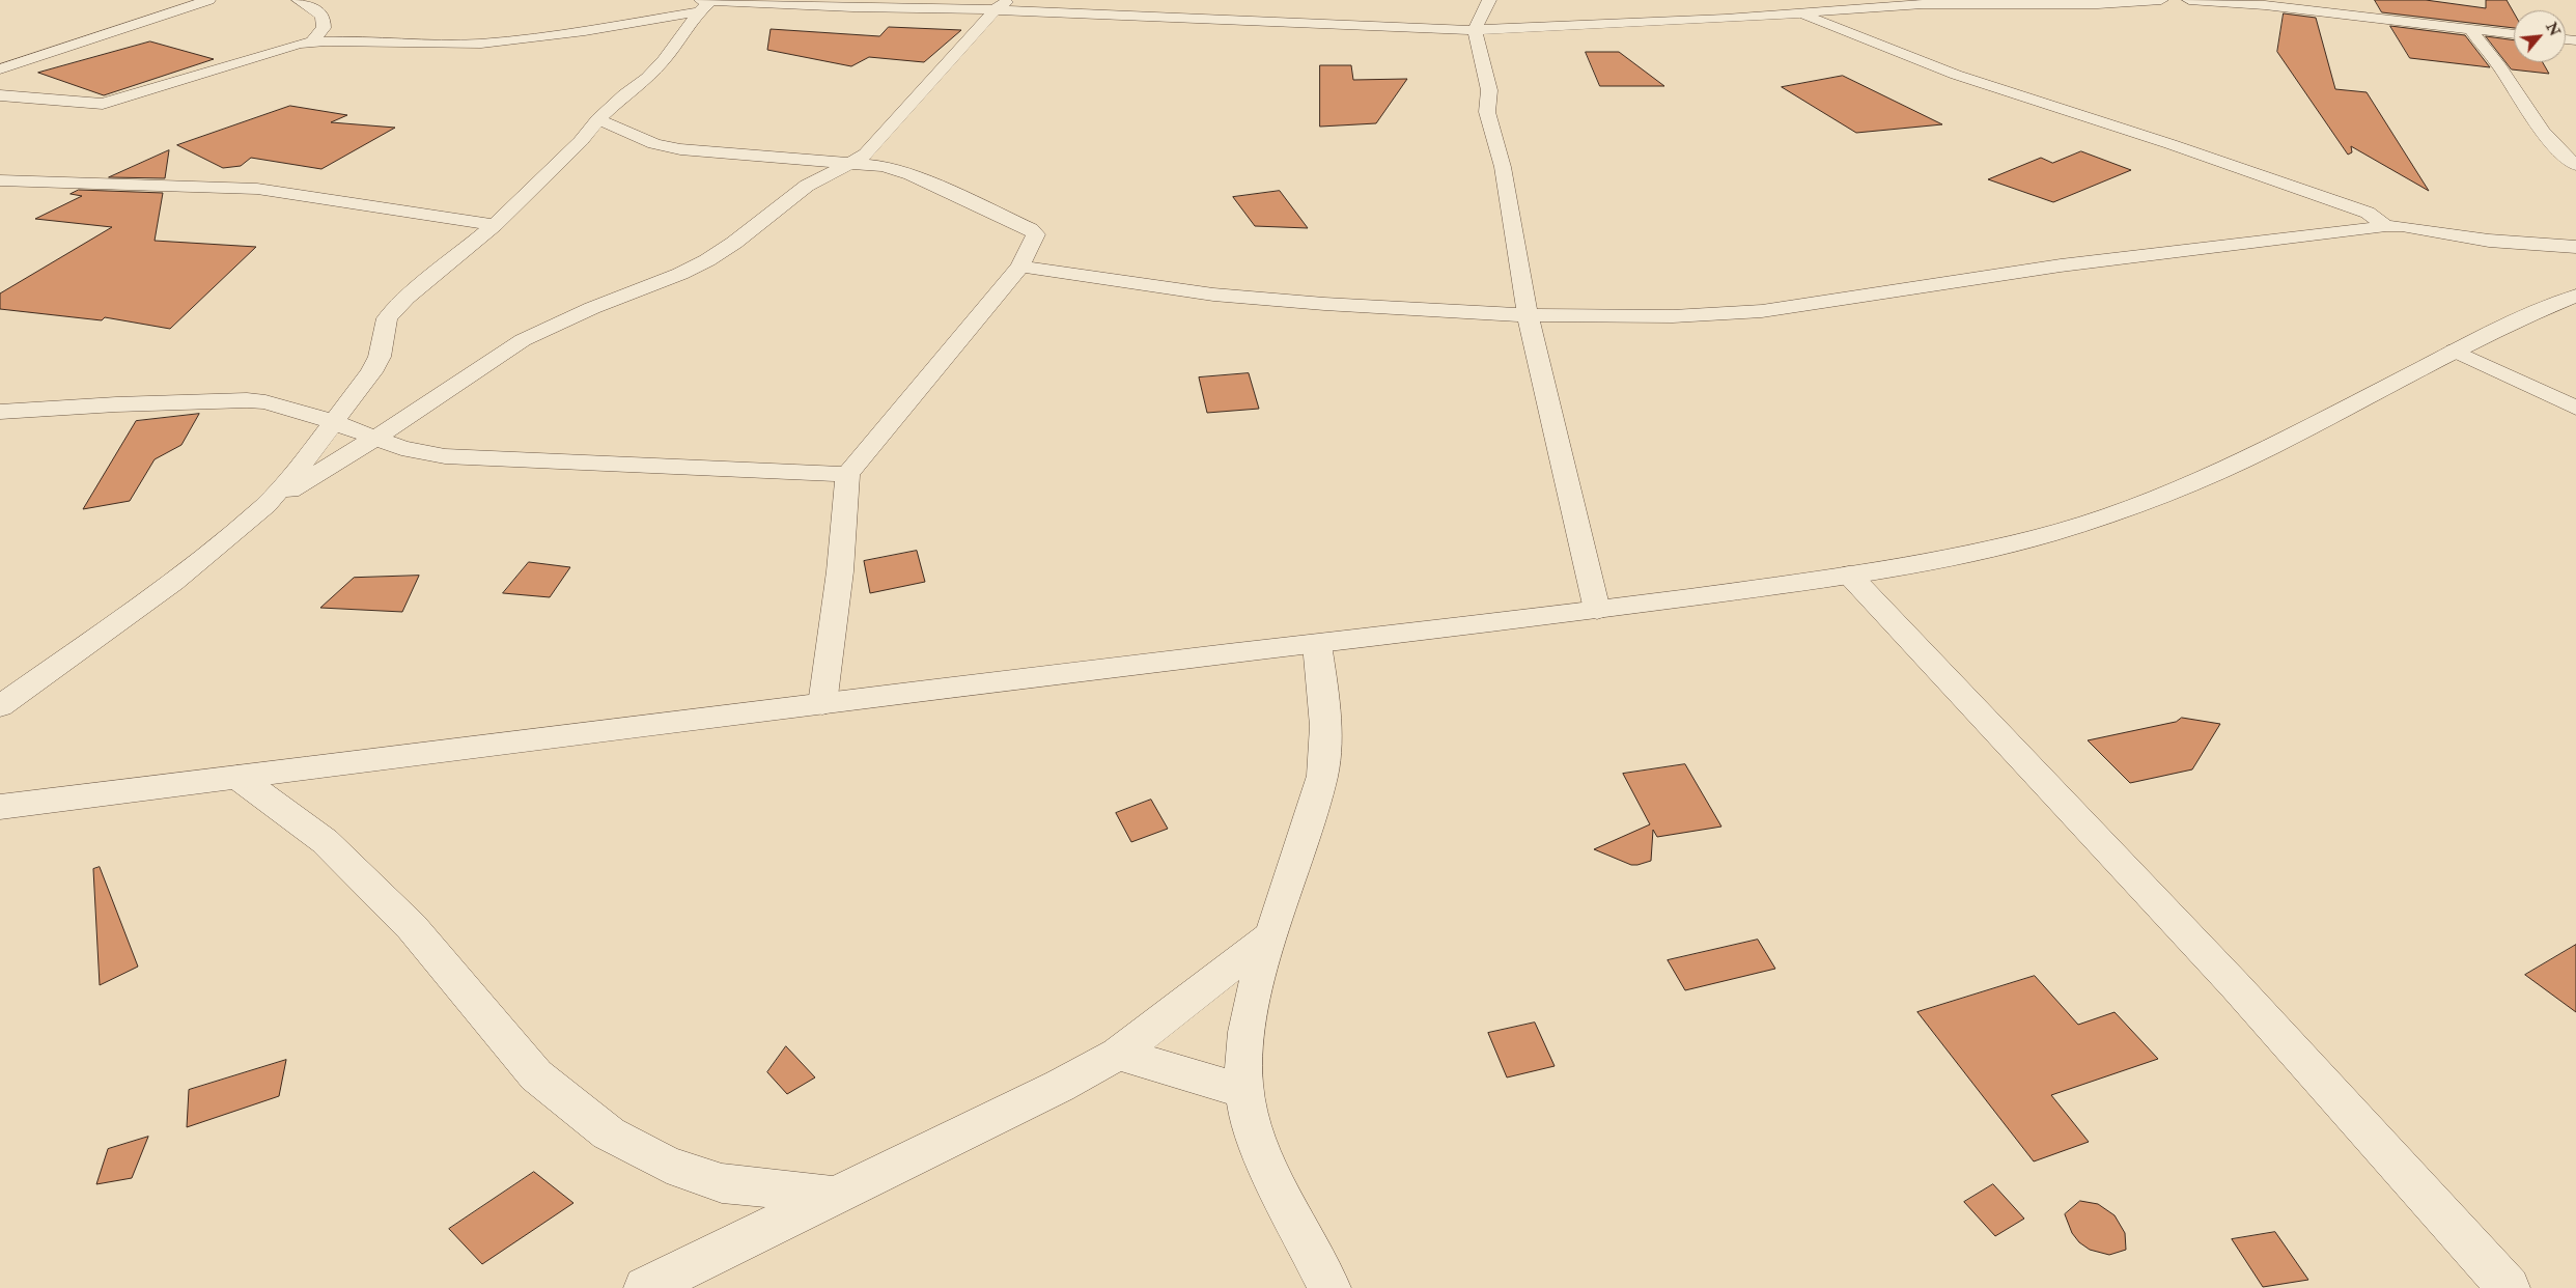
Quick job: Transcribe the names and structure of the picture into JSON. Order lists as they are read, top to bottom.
{
  "north": "top right"
}
